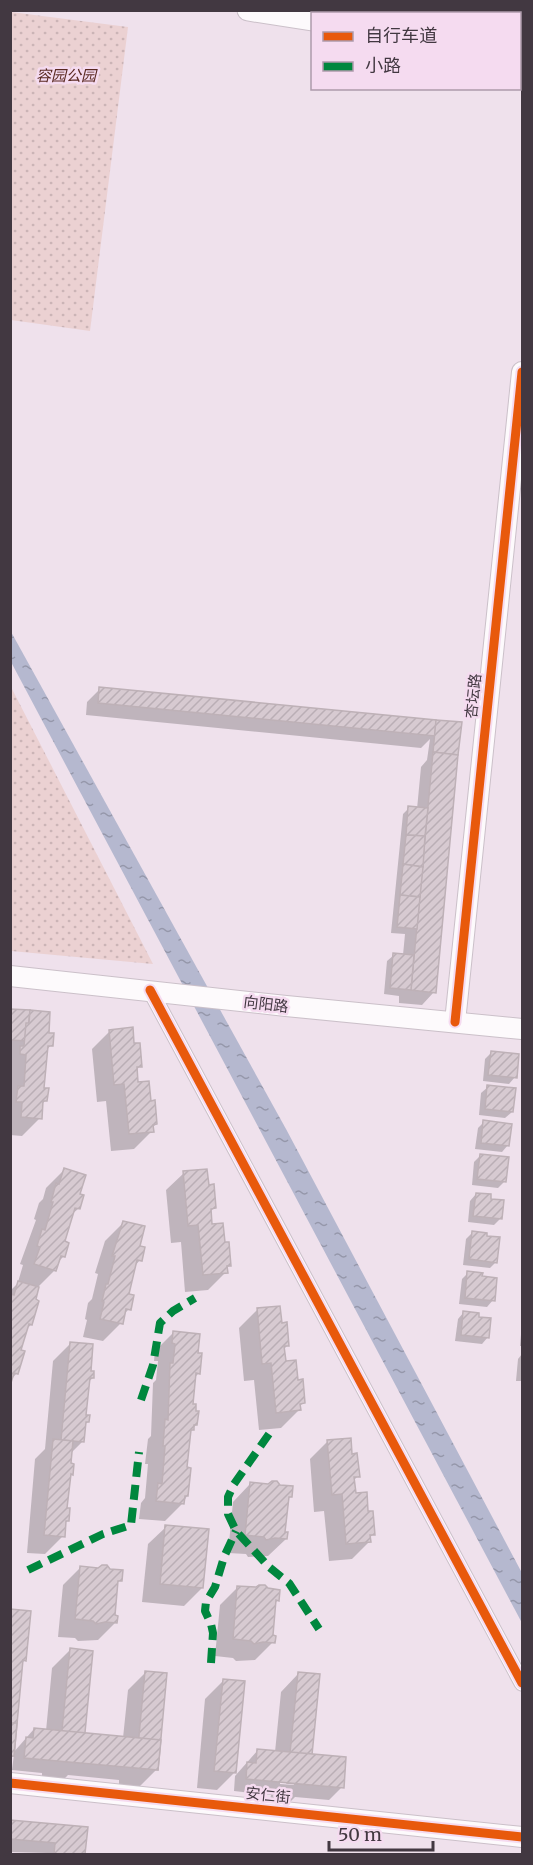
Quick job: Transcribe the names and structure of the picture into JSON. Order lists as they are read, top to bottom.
{
  "streets": {
    "street": ["杏坛路", "向阳路", "安仁街"]
  },
  "crossings": [
    ["杏坛路", "向阳路"]
  ],
  "parks": ["容园公园"],
  "legend": ["自行车道", "小路"],
  "scale_bar": "50 m"
}
